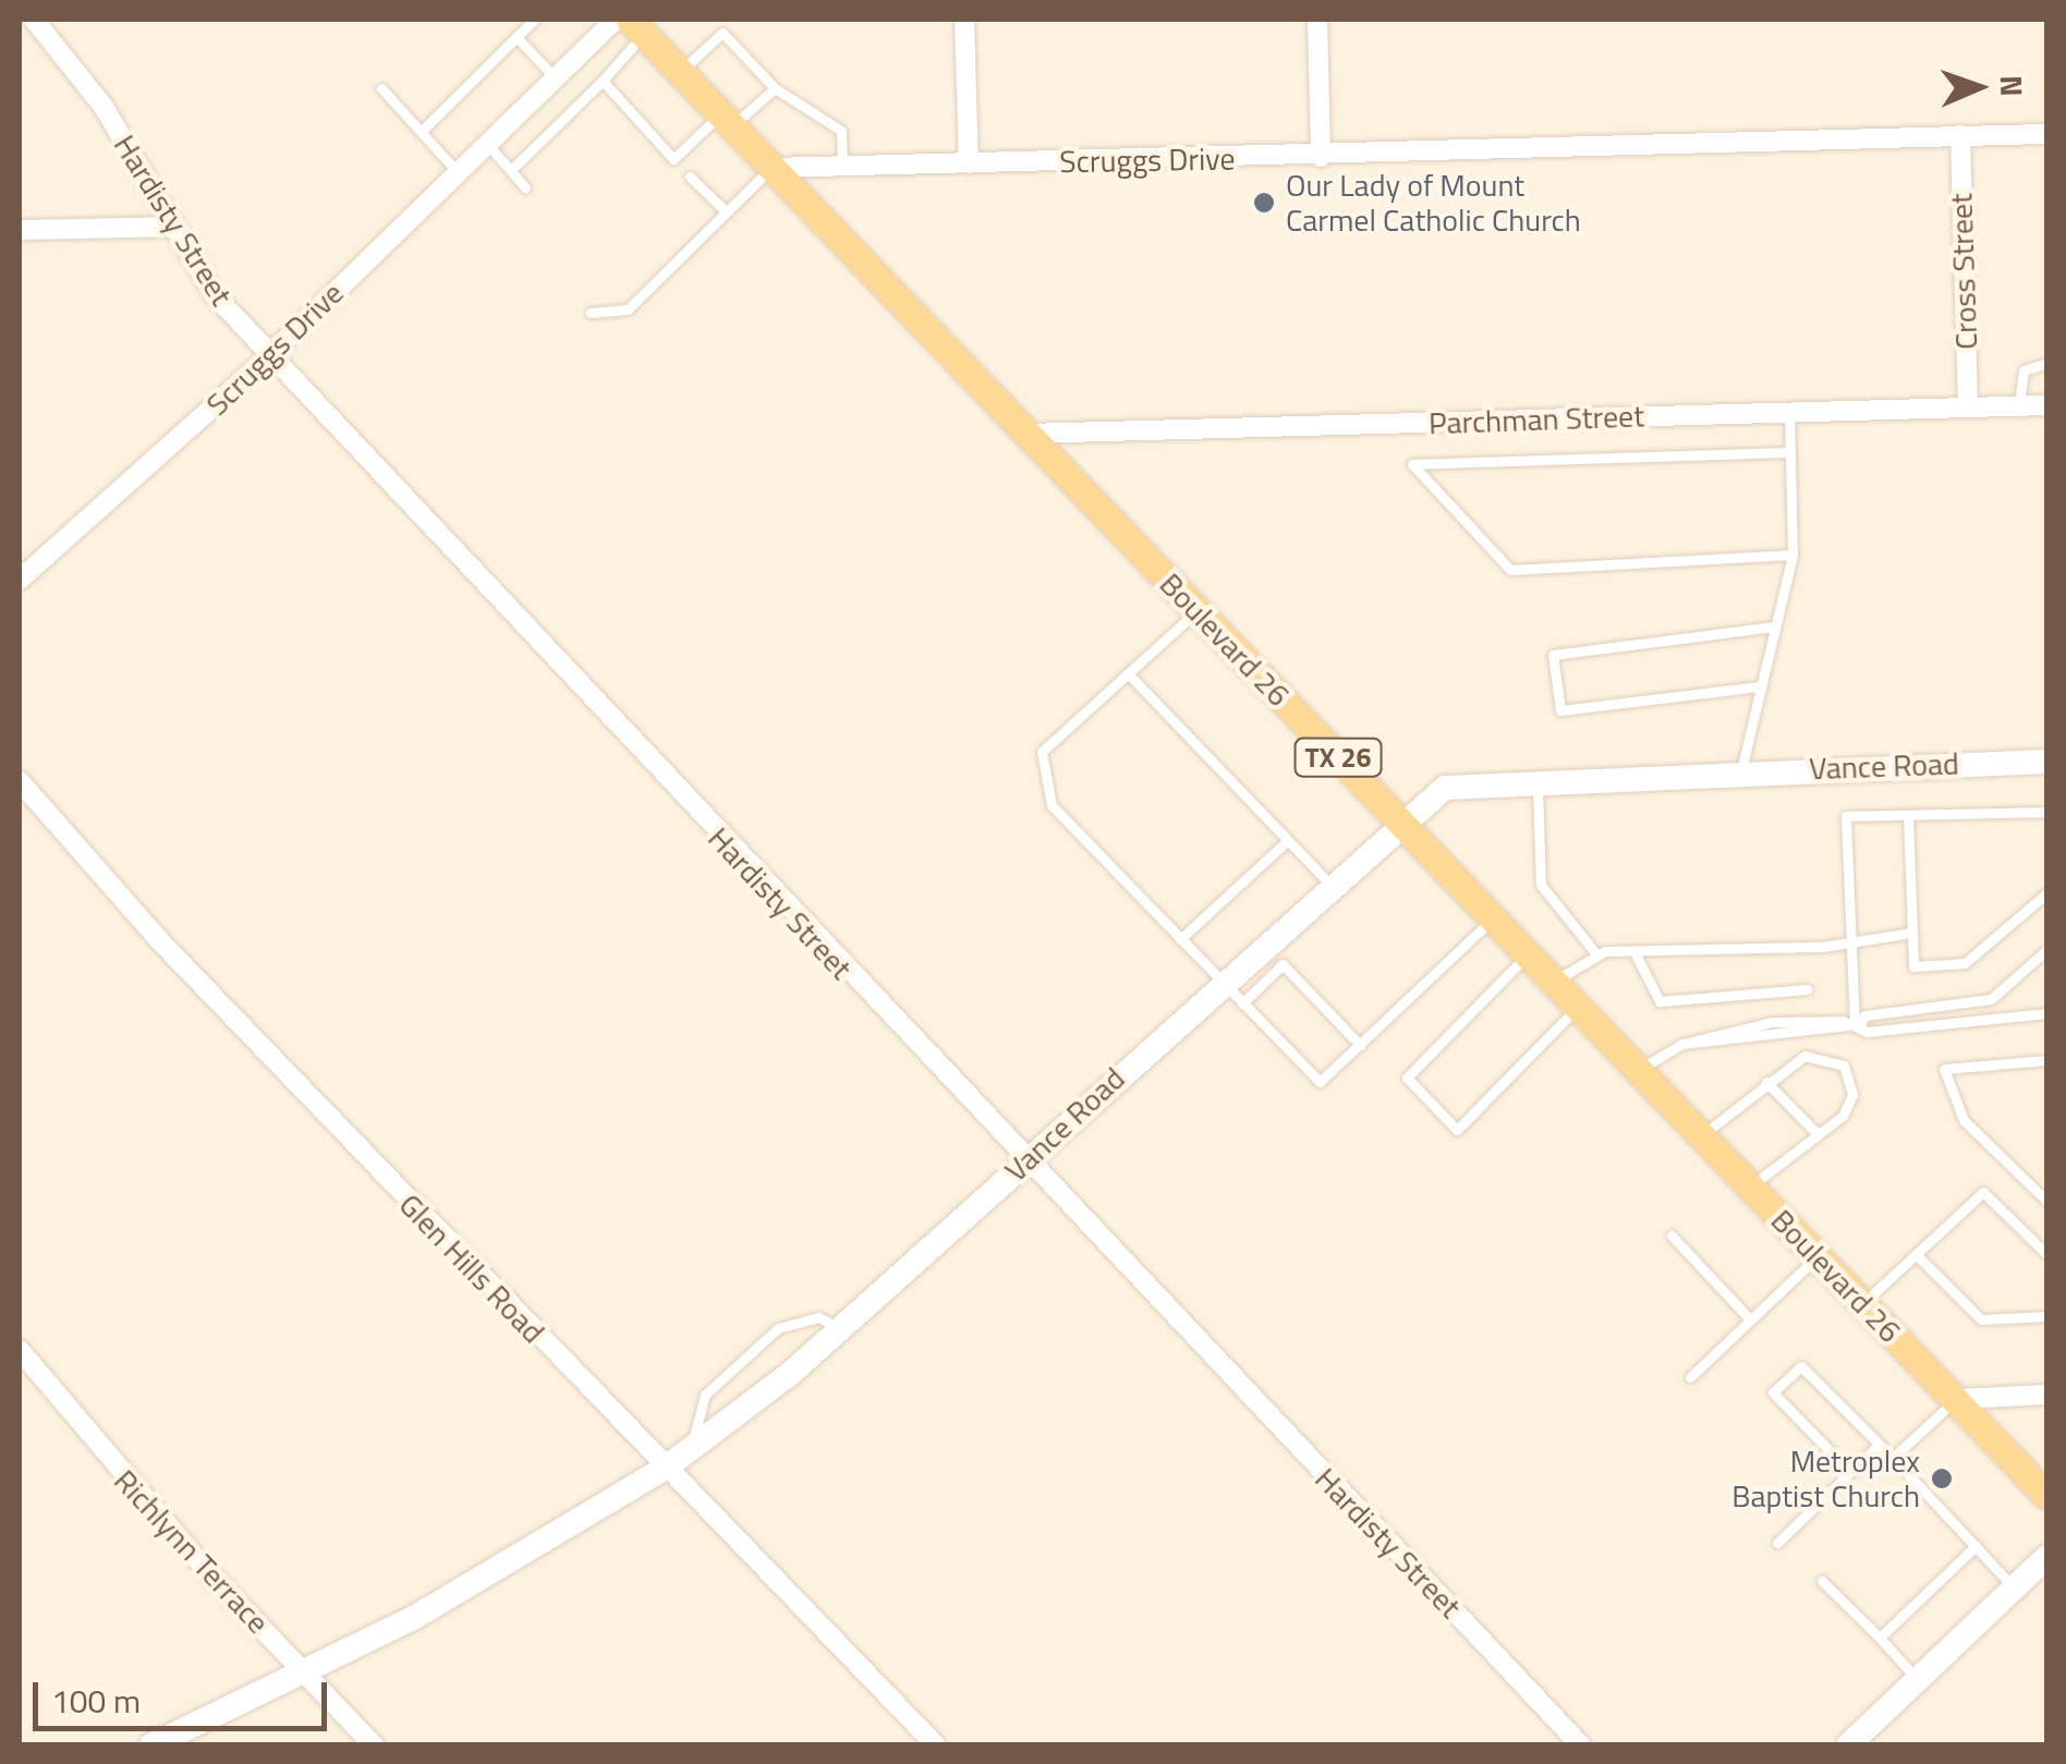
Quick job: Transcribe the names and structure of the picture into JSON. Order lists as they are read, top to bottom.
{
  "streets": {
    "main road": ["Boulevard 26", "TX 26"],
    "street": [
      "Scruggs Drive",
      "Hardisty Street",
      "Cross Street",
      "Parchman Street",
      "Vance Road",
      "Glen Hills Road",
      "Richlynn Terrace"
    ]
  },
  "crossings": [
    ["Scruggs Drive", "Hardisty Street"],
    ["Scruggs Drive", "Cross Street"],
    ["Scruggs Drive", "Boulevard 26"],
    ["Hardisty Street", "Vance Road"],
    ["Cross Street", "Parchman Street"],
    ["Parchman Street", "Boulevard 26"],
    ["Boulevard 26", "Vance Road"],
    ["Vance Road", "Glen Hills Road"],
    ["Vance Road", "Richlynn Terrace"]
  ],
  "places": ["Our Lady of Mount Carmel Catholic Church", "Metroplex Baptist Church"],
  "scale_bar": "100 m",
  "north": "right"
}
